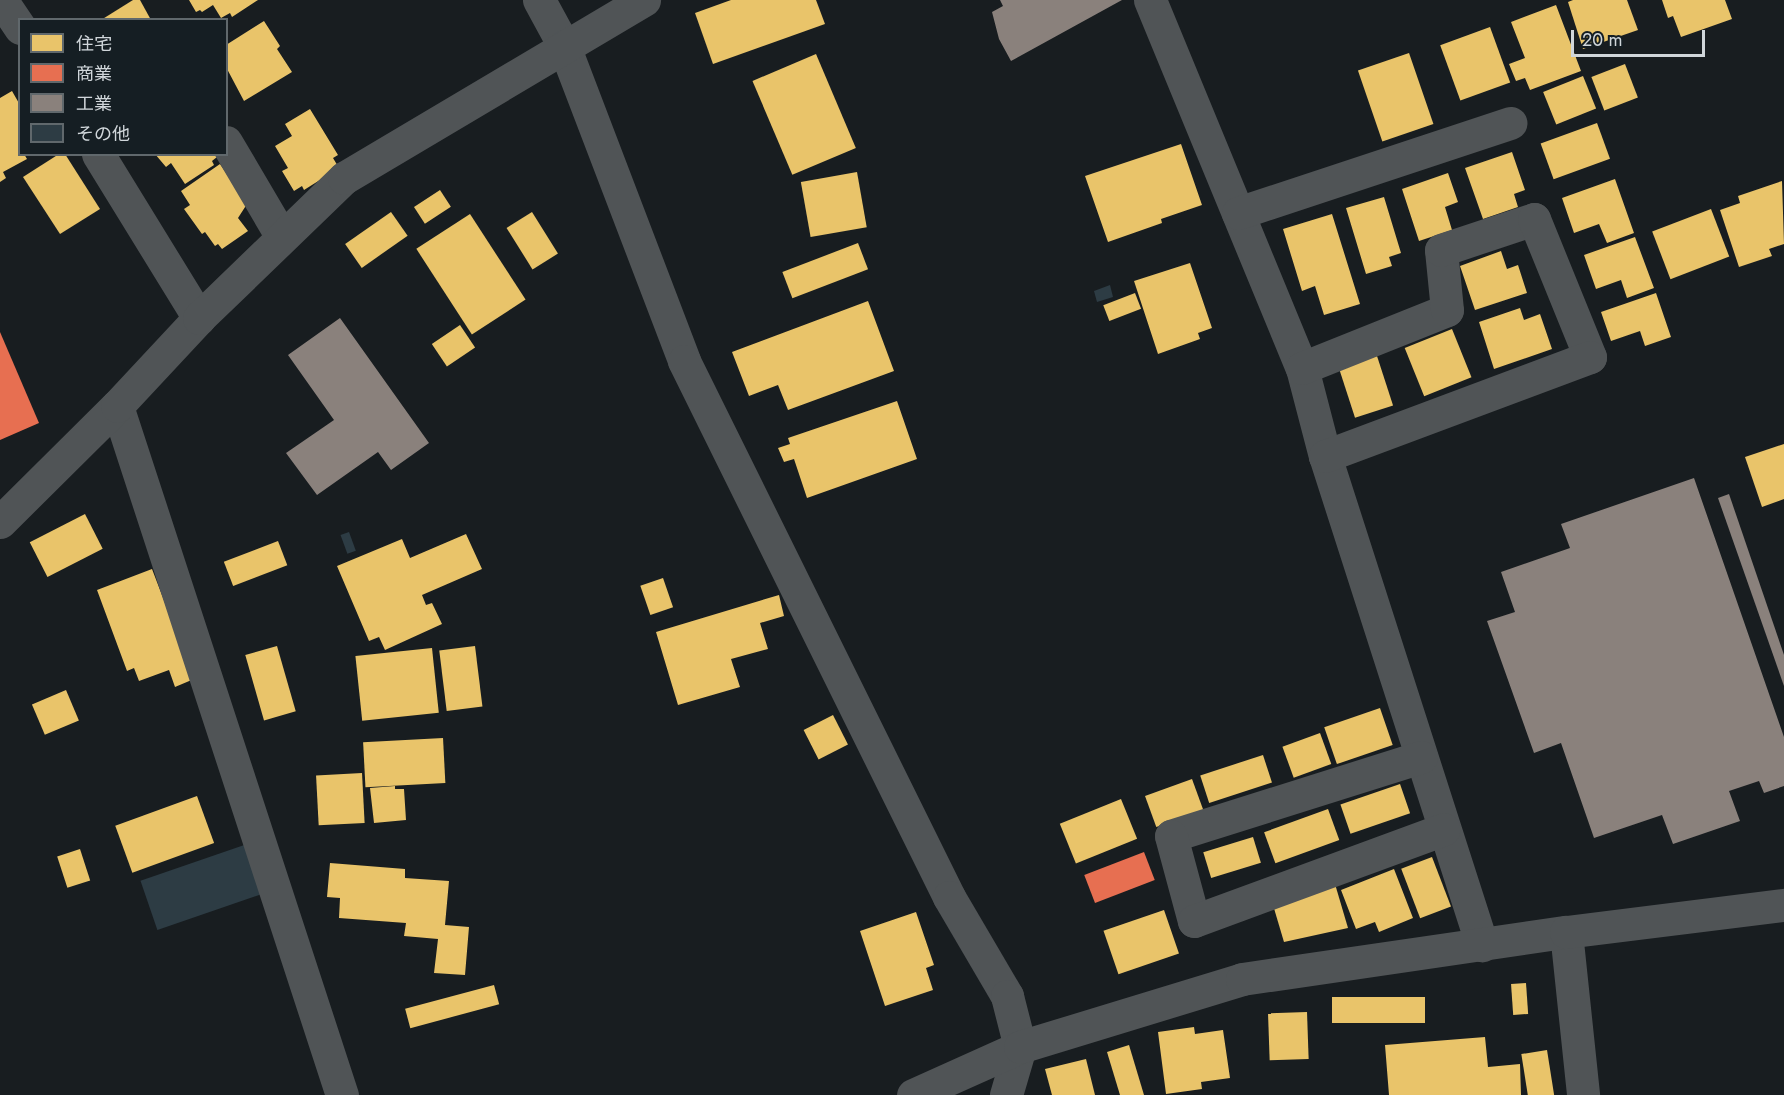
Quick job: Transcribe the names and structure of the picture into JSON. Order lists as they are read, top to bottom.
{
  "legend": [
    "住宅",
    "商業",
    "工業",
    "その他"
  ],
  "scale_bar": "20 m"
}
